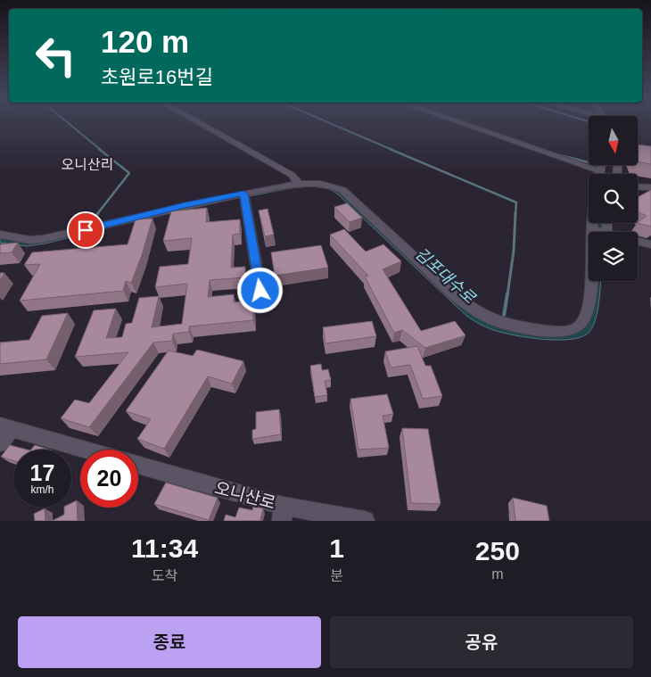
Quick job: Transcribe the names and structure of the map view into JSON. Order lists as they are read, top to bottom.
{
  "streets": {
    "street": ["오니산로"]
  },
  "districts": ["오니산리"],
  "water": ["김포대수로"],
  "north": "bottom",
  "page": {
    "turn": ["120 m", "초원로16번길"],
    "speed": "17 km/h",
    "limit": "20",
    "eta": [
      "11:34",
      "도착",
      "1",
      "분",
      "250",
      "m"
    ],
    "buttons": ["종료", "공유"]
  }
}
